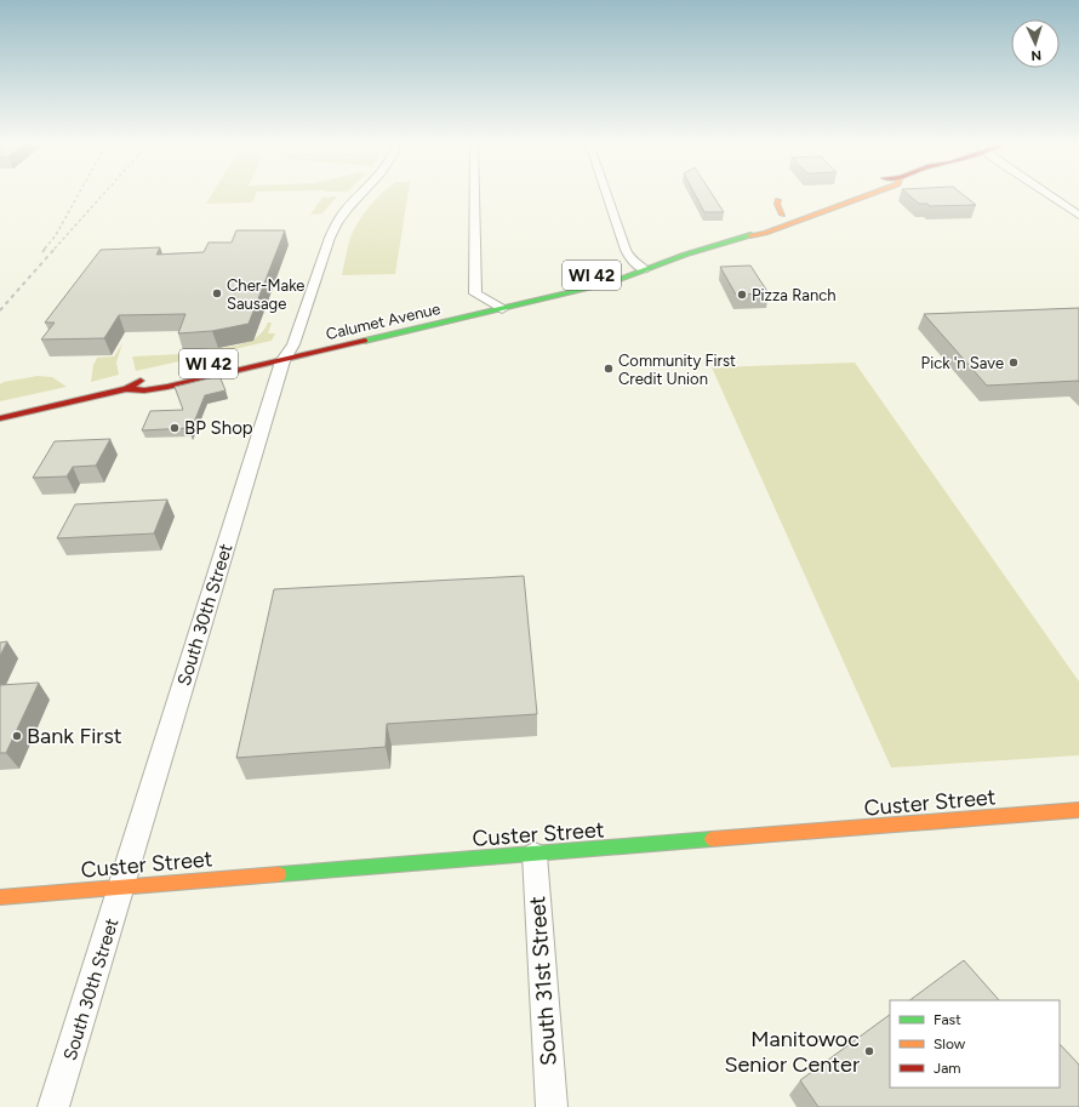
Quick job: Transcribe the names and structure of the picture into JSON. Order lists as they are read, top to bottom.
{
  "streets": {
    "main road": ["WI 42", "Calumet Avenue", "Custer Street"],
    "street": ["South 30th Street", "South 31st Street"]
  },
  "crossings": [
    ["Calumet Avenue", "South 30th Street"],
    ["South 30th Street", "Custer Street"],
    ["Custer Street", "South 31st Street"]
  ],
  "places": [
    "Cher-Make Sausage",
    "Pizza Ranch",
    "Pick 'n Save",
    "Community First Credit Union",
    "BP Shop",
    "Bank First",
    "Manitowoc Senior Center"
  ],
  "legend": ["Fast", "Slow", "Jam"],
  "north": "bottom"
}
